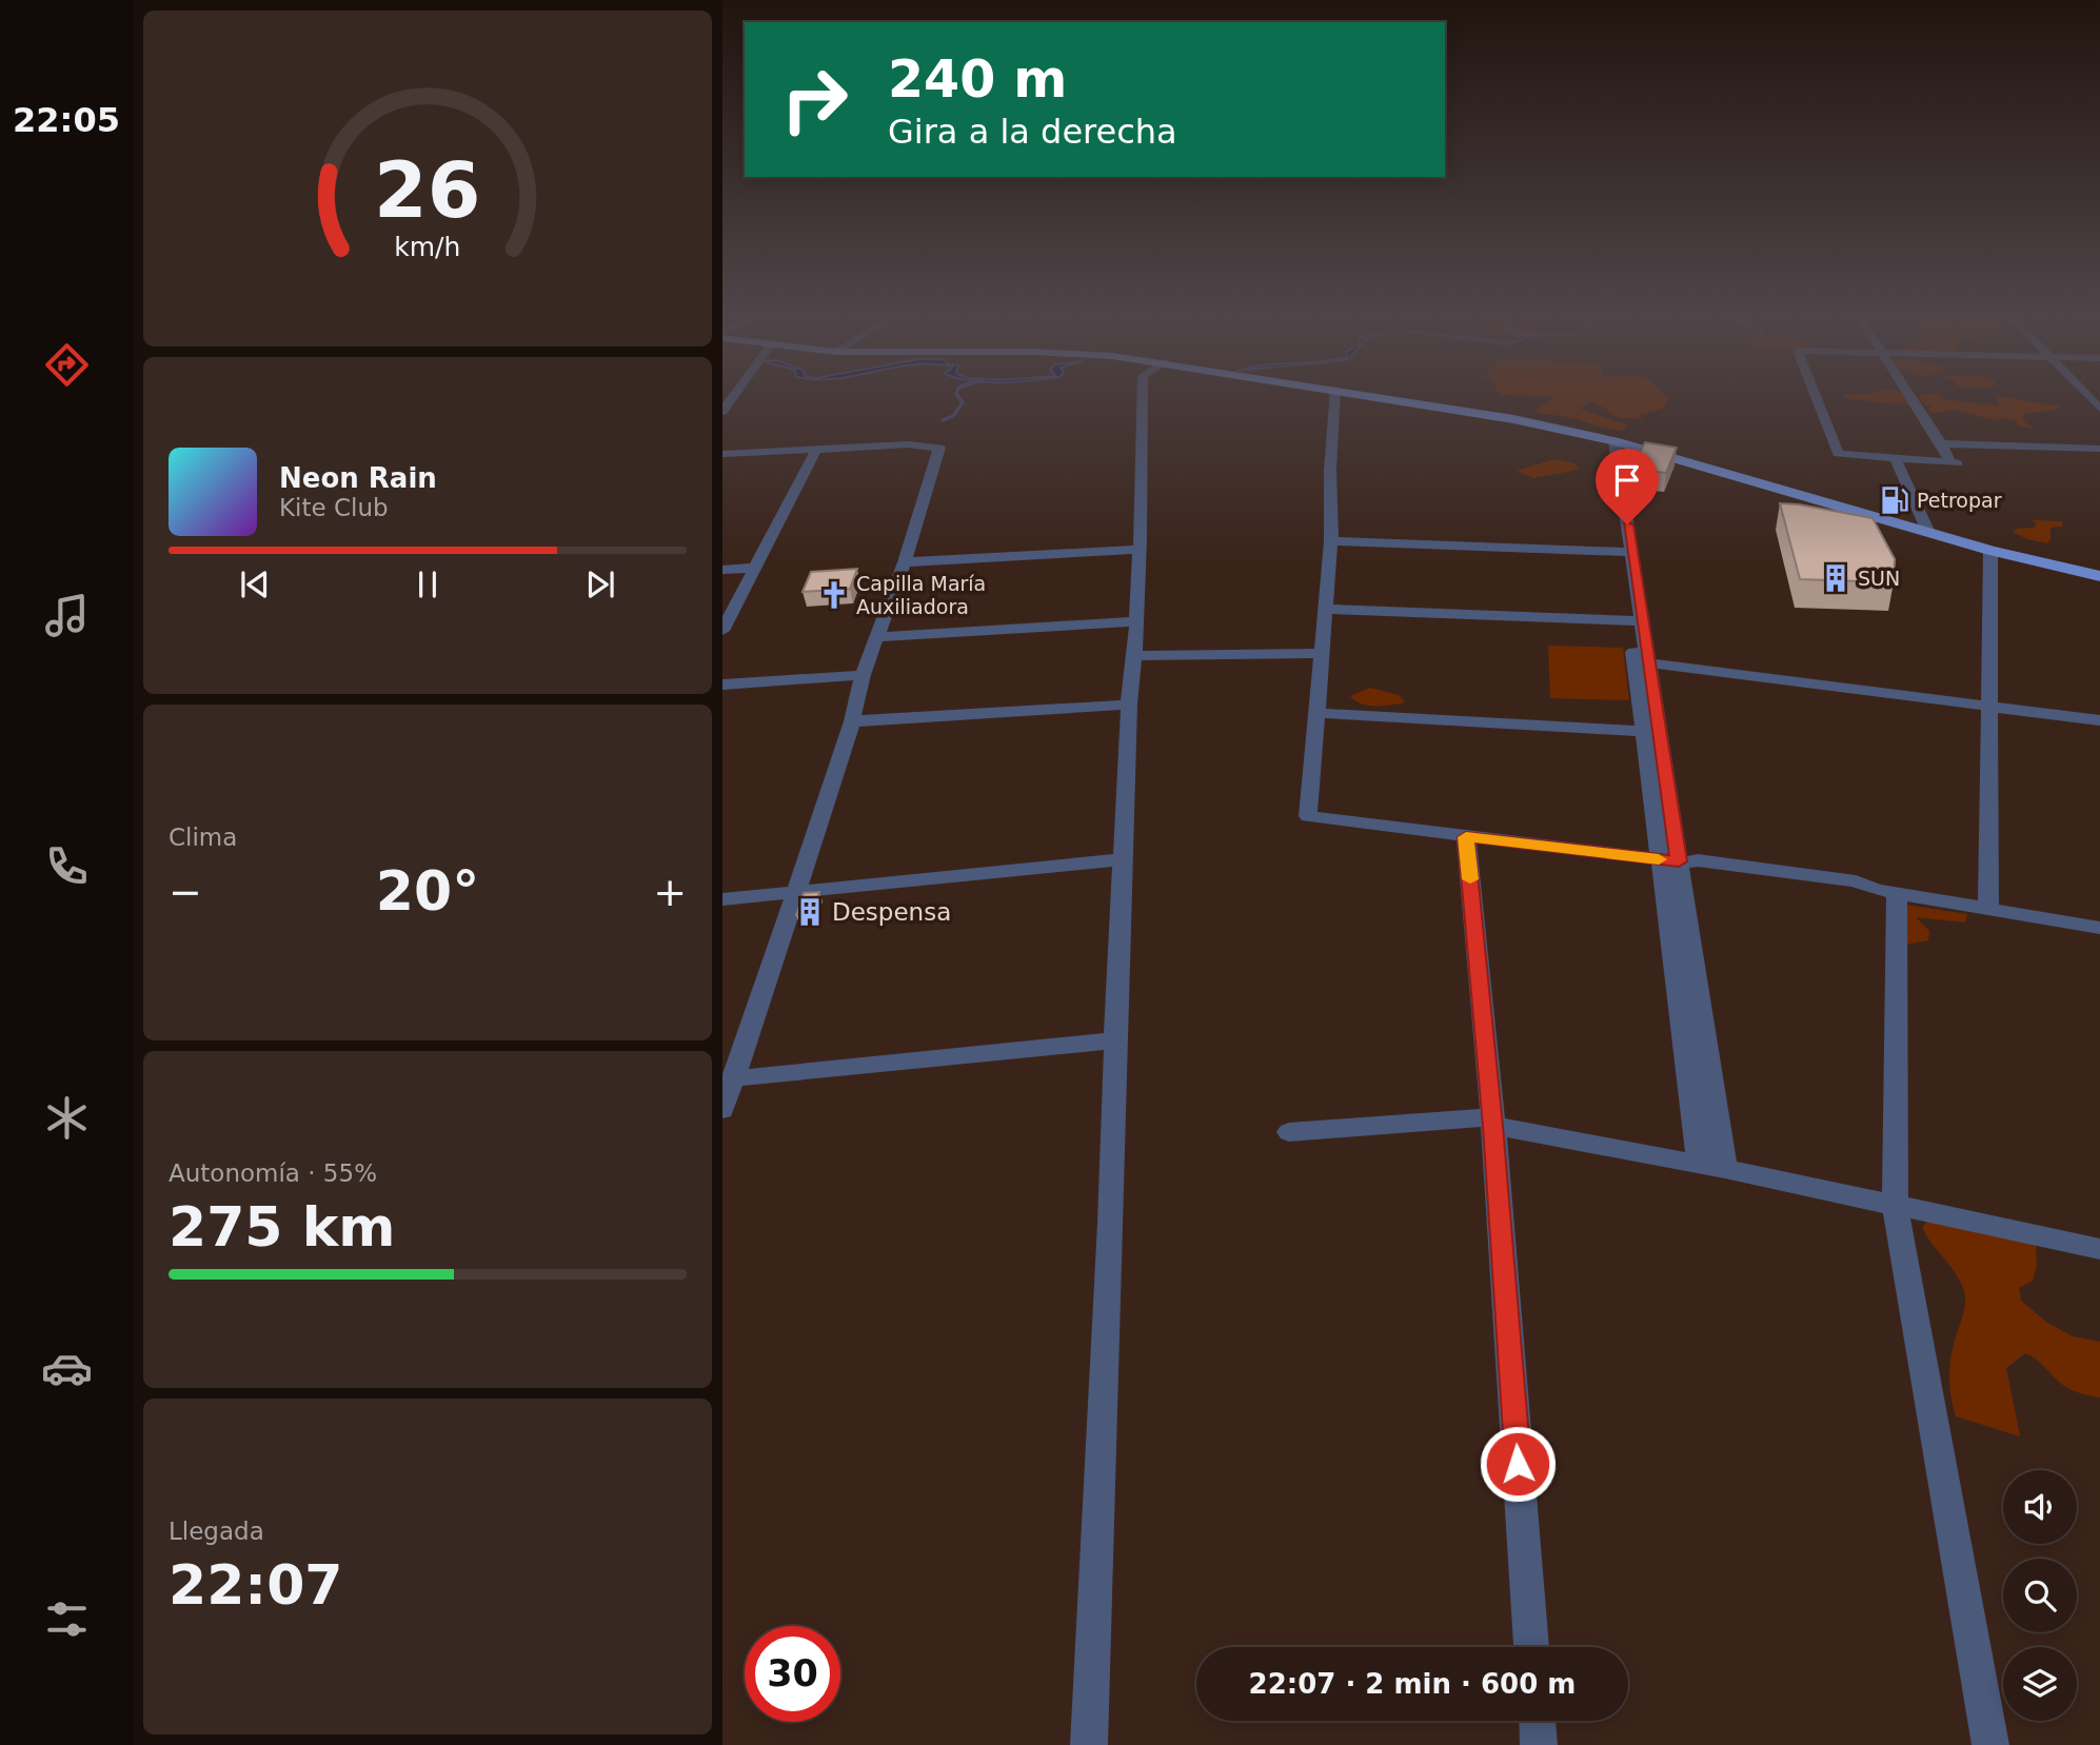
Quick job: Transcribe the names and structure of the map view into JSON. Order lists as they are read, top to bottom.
{
  "places": {
    "fuel station": ["Petropar"],
    "building": ["SUN", "Despensa"],
    "church": ["Capilla María Auxiliadora"]
  },
  "page": {
    "tabs": "22:05",
    "turn": ["240 m", "Gira a la derecha"],
    "song": ["Neon Rain", "Kite Club"],
    "tile": [
      "Clima",
      ["Autonomía · 55%", "275 km"],
      ["Llegada", "22:07"]
    ],
    "heat": ["−", "20°", "+"],
    "limit": "30",
    "trip": "22:07 · 2 min · 600 m",
    "gauge": ["26", "km/h"]
  }
}
